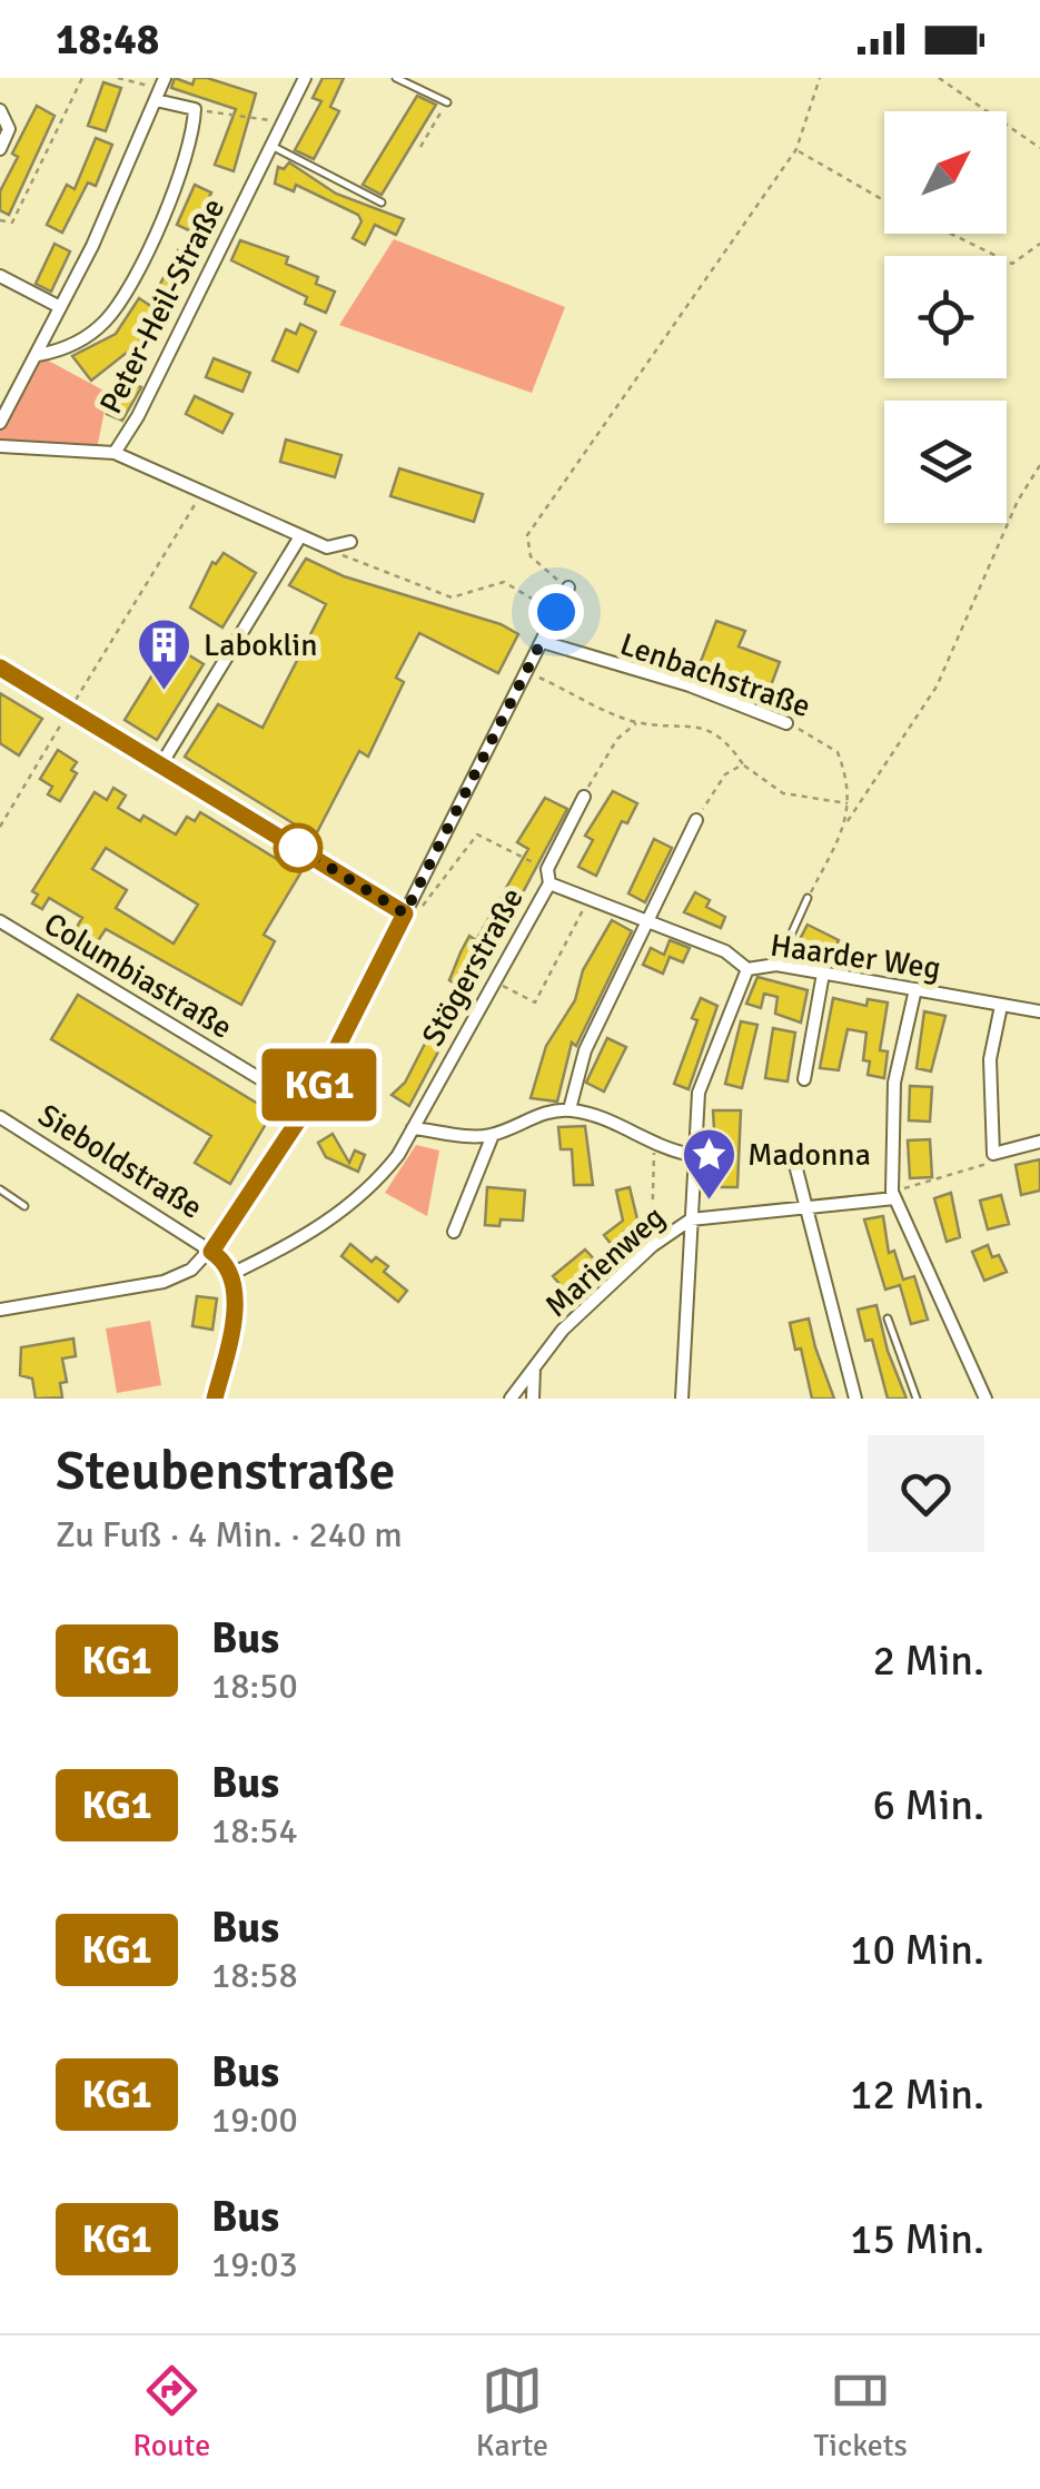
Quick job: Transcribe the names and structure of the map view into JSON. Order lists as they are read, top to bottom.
{
  "streets": {
    "street": [
      "Peter-Heil-Straße",
      "Lenbachstraße",
      "Haarder Weg",
      "Stögerstraße",
      "Columbiastraße",
      "Sieboldstraße",
      "Marienweg"
    ]
  },
  "crossings": [
    ["Haarder Weg", "Stögerstraße"]
  ],
  "places": {
    "building": ["Laboklin"],
    "place": ["Madonna"]
  },
  "lines": ["bus line KG1"],
  "north": "top right",
  "page": {
    "status": "18:48",
    "on_map": "KG1",
    "heading": ["Steubenstraße", "Zu Fuß · 4 Min. · 240 m"],
    "list": [
      {
        "mark": "KG1",
        "name": "Bus",
        "note": "18:50",
        "value": "2 Min."
      },
      {
        "mark": "KG1",
        "name": "Bus",
        "note": "18:54",
        "value": "6 Min."
      },
      {
        "mark": "KG1",
        "name": "Bus",
        "note": "18:58",
        "value": "10 Min."
      },
      {
        "mark": "KG1",
        "name": "Bus",
        "note": "19:00",
        "value": "12 Min."
      },
      {
        "mark": "KG1",
        "name": "Bus",
        "note": "19:03",
        "value": "15 Min."
      }
    ],
    "tabs": ["Route", "Karte", "Tickets"]
  }
}
